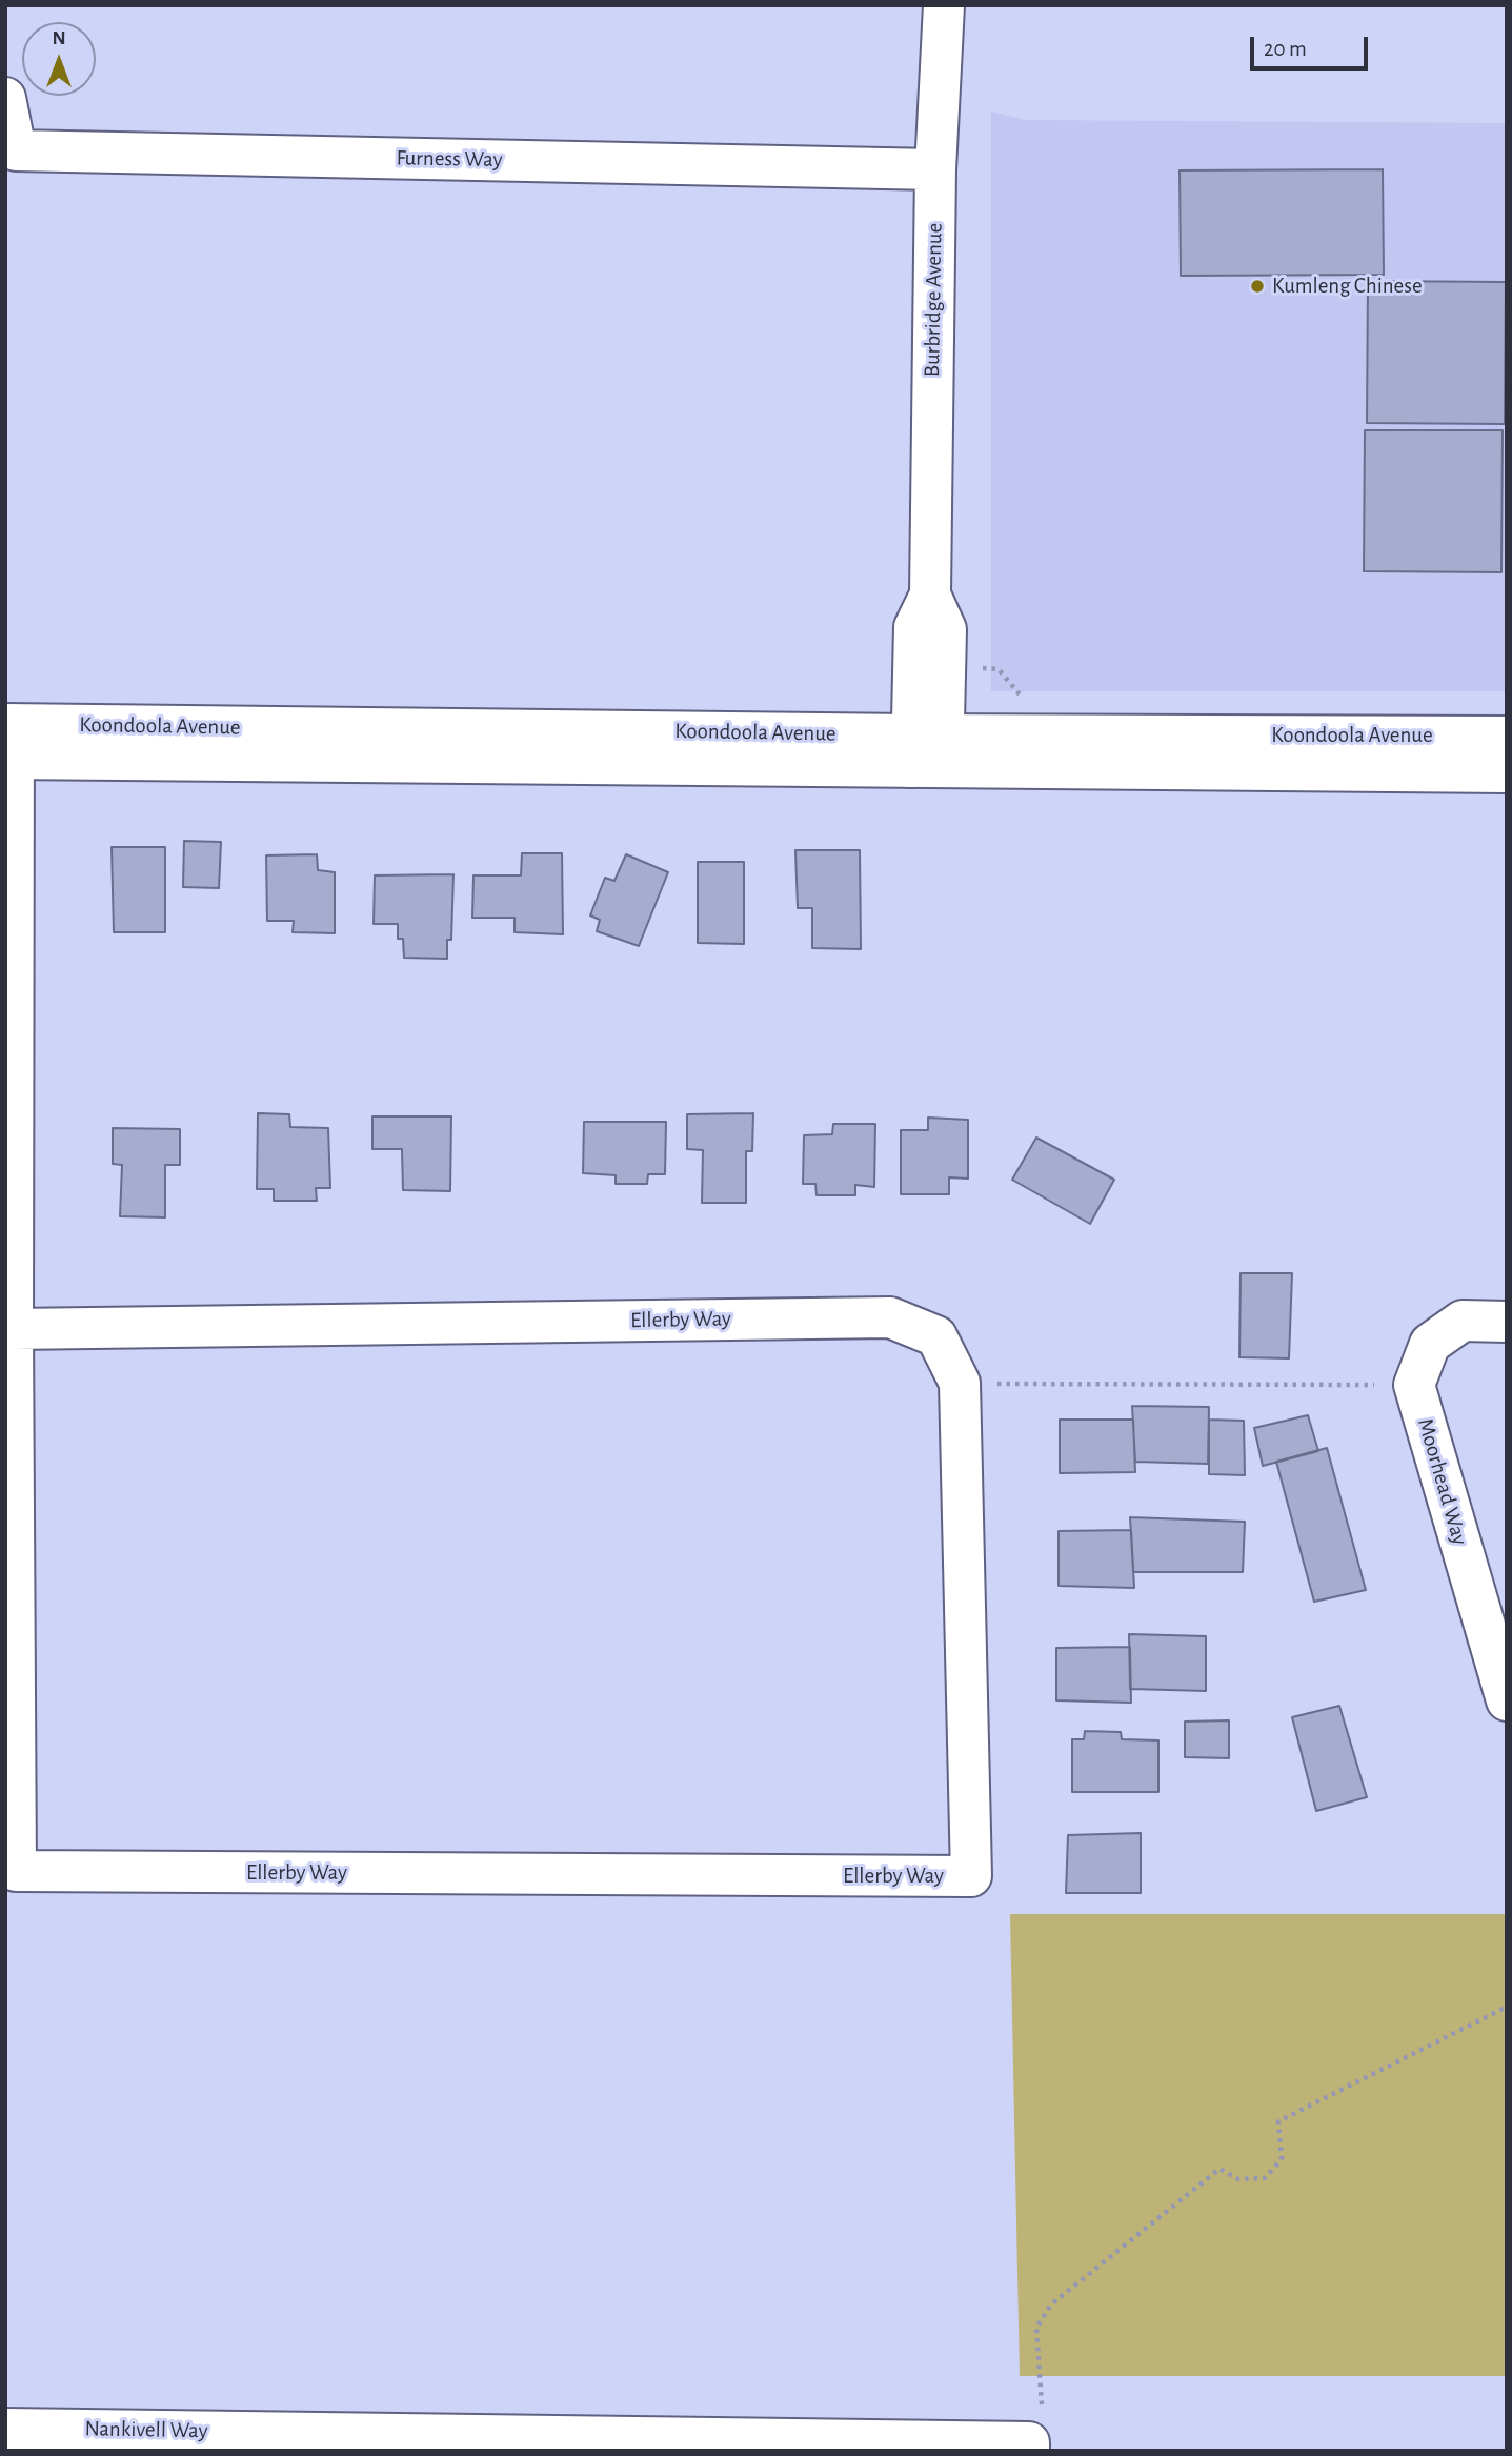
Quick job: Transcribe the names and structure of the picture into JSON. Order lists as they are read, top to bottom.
{
  "streets": {
    "street": [
      "Furness Way",
      "Burbridge Avenue",
      "Koondoola Avenue",
      "Ellerby Way",
      "Moorhead Way",
      "Nankivell Way"
    ]
  },
  "crossings": [
    ["Furness Way", "Burbridge Avenue"],
    ["Burbridge Avenue", "Koondoola Avenue"],
    ["Koondoola Avenue", "Ellerby Way"]
  ],
  "places": ["Kumleng Chinese"],
  "scale_bar": "20 m",
  "north": "top"
}
